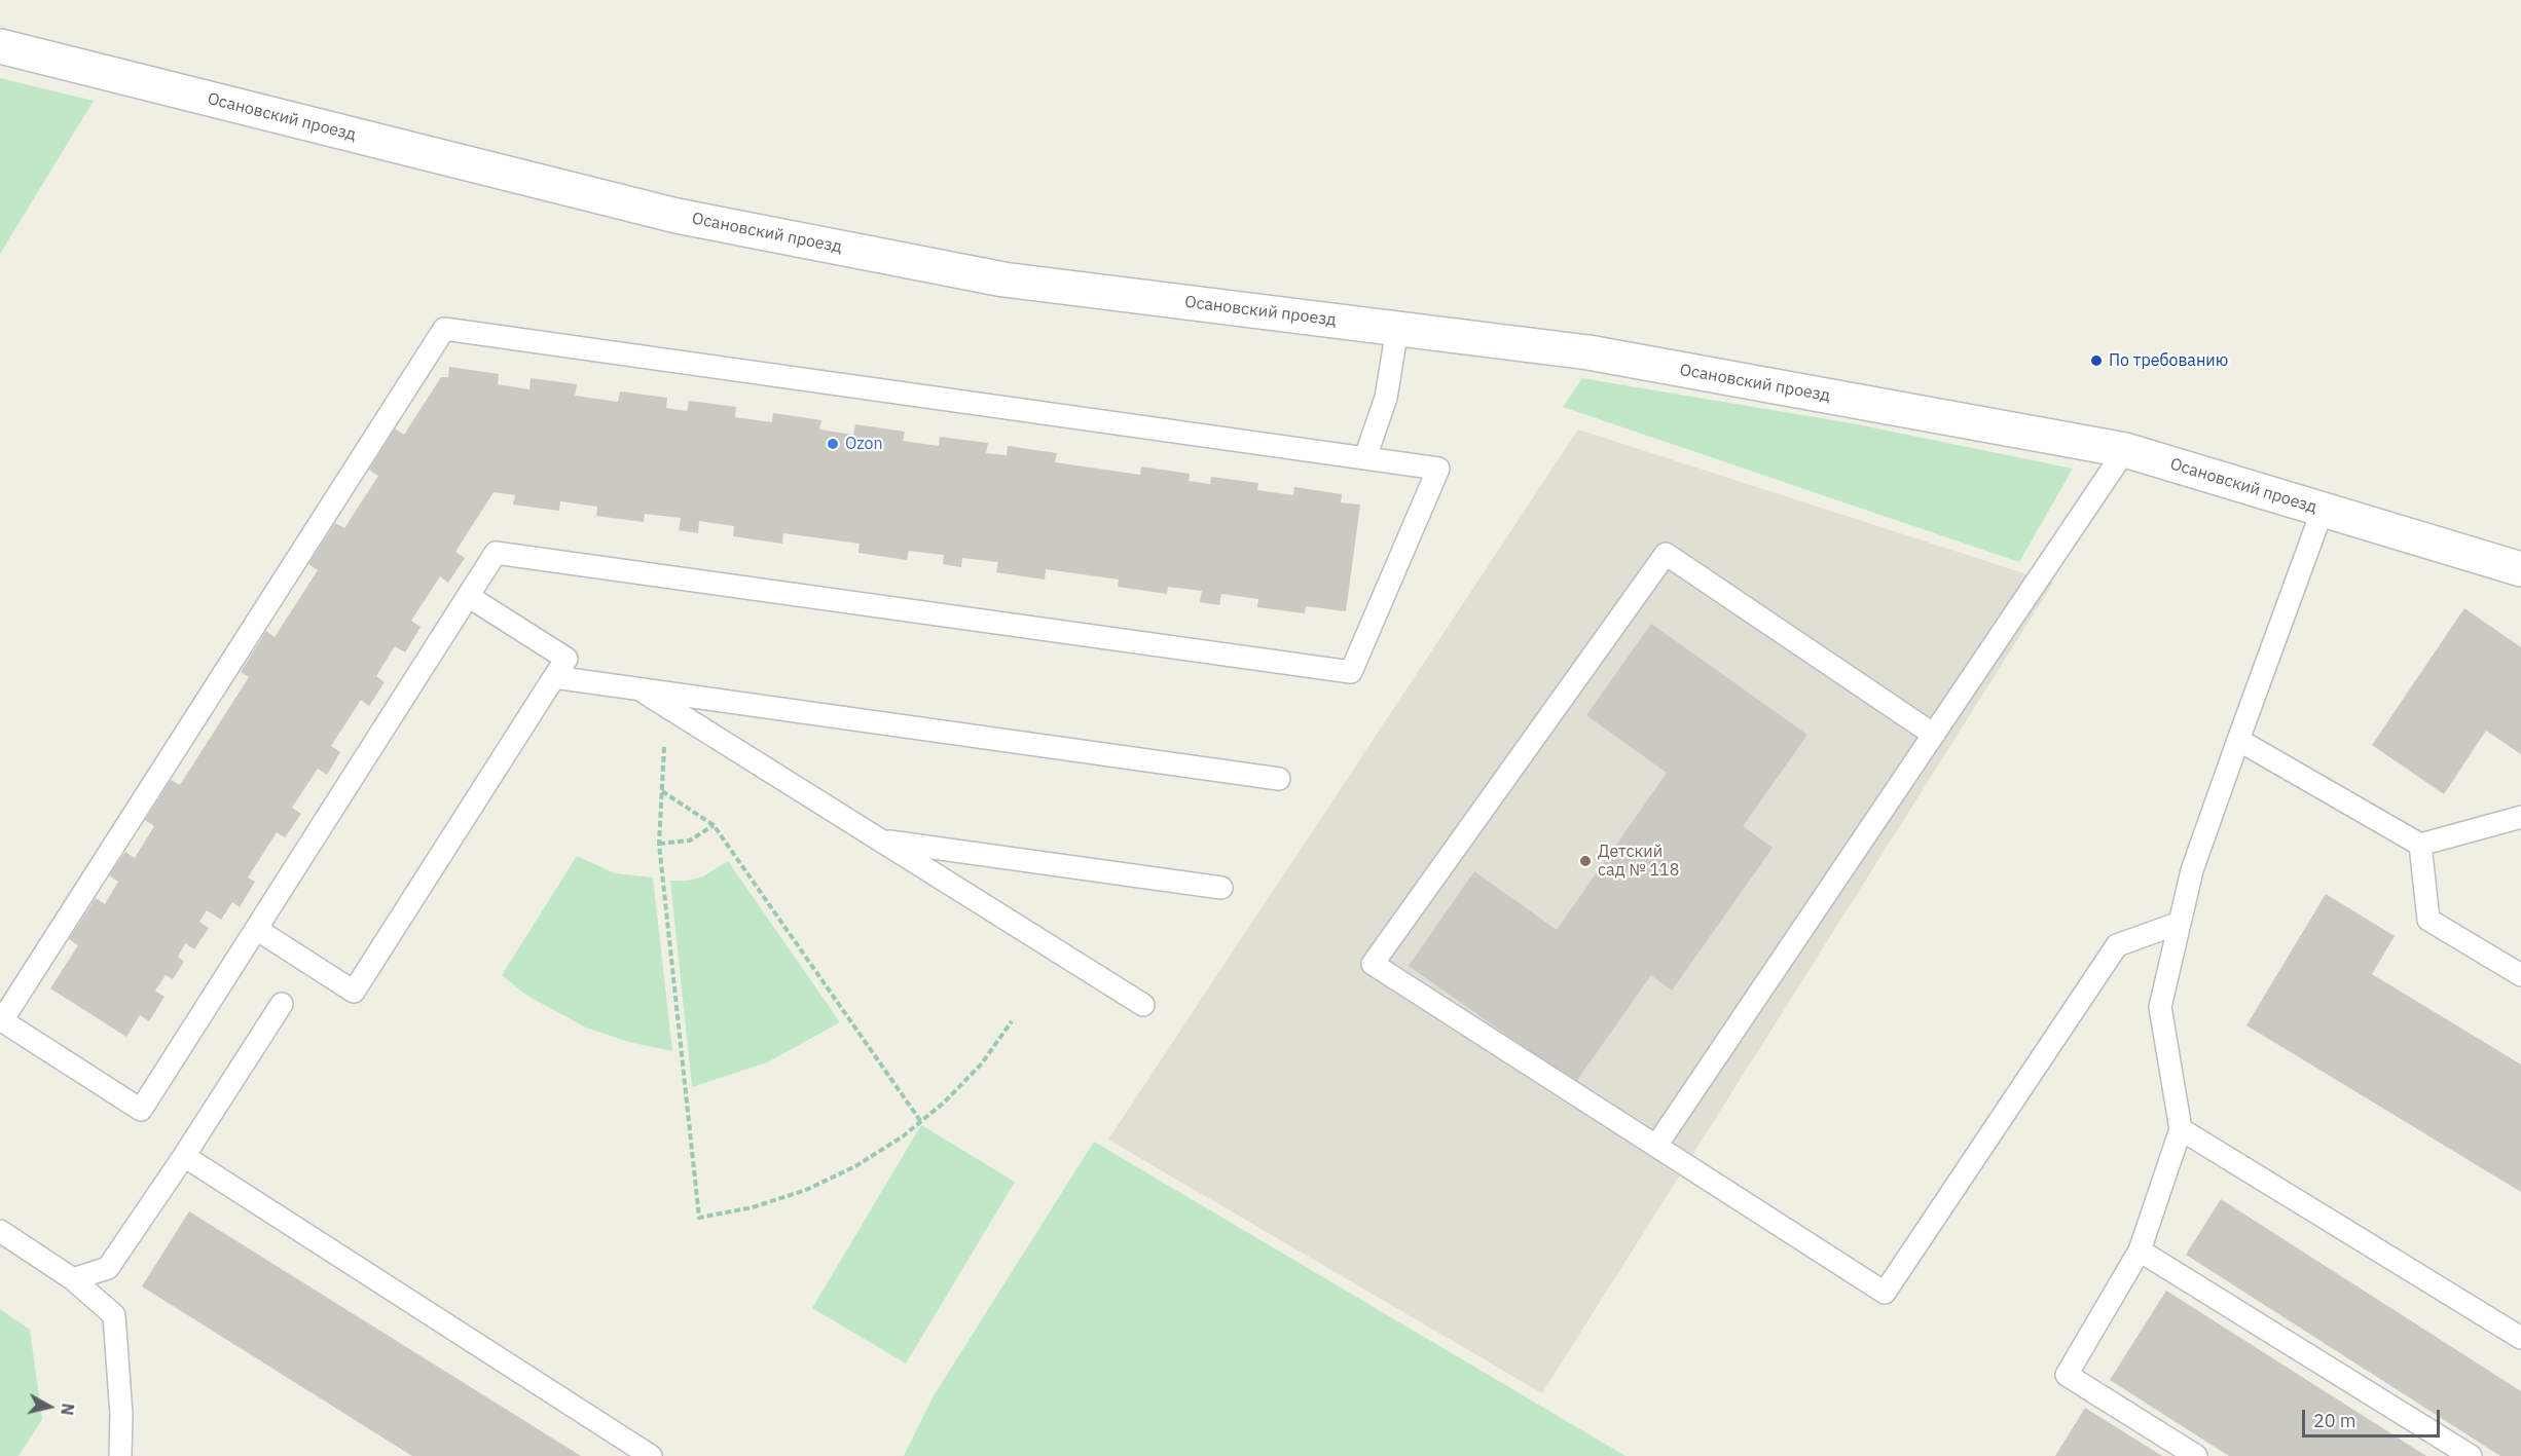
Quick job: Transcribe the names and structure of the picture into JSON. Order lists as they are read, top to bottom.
{
  "streets": {
    "street": ["Осановский проезд"]
  },
  "places": ["По требованию", "Ozon", "Детский сад № 118"],
  "scale_bar": "20 m",
  "north": "right"
}
